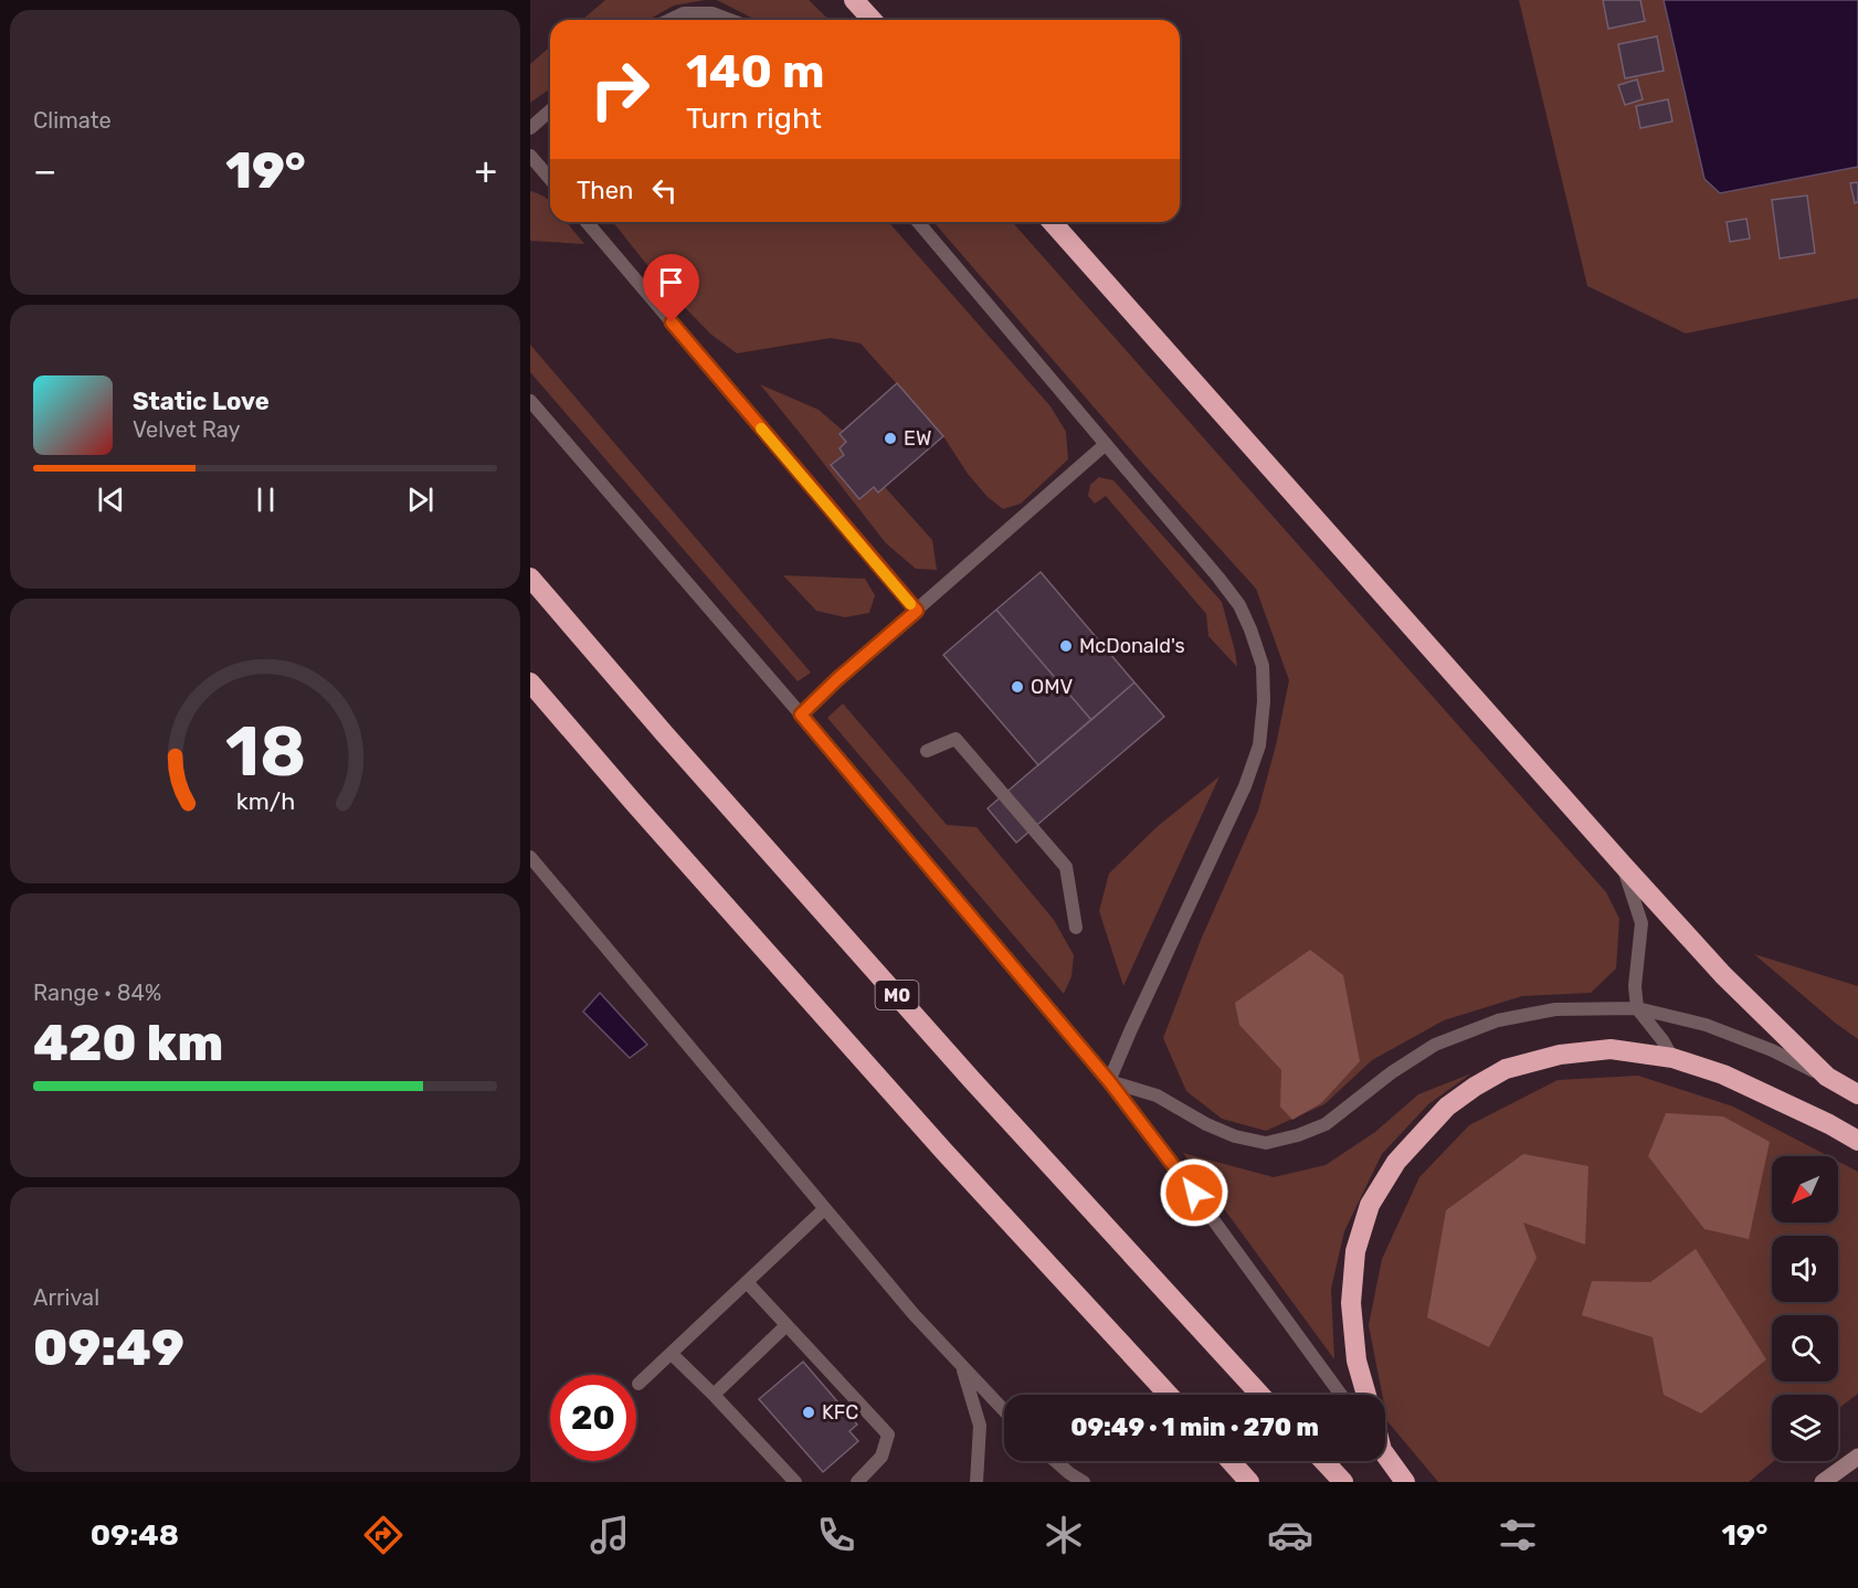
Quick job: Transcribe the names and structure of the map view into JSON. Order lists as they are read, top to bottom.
{
  "streets": {
    "highway": ["M0"]
  },
  "places": [
    "EW",
    "McDonald's",
    "OMV",
    "KFC"
  ],
  "north": "bottom left",
  "page": {
    "tile": [
      "Climate",
      ["Range · 84%", "420 km"],
      ["Arrival", "09:49"]
    ],
    "turn": ["140 m", "Turn right"],
    "heat": ["−", "19°", "+"],
    "then": "Then",
    "song": ["Static Love", "Velvet Ray"],
    "limit": "20",
    "trip": "09:49 · 1 min · 270 m",
    "tabs": ["09:48", "19°"],
    "gauge": ["18", "km/h"]
  }
}
